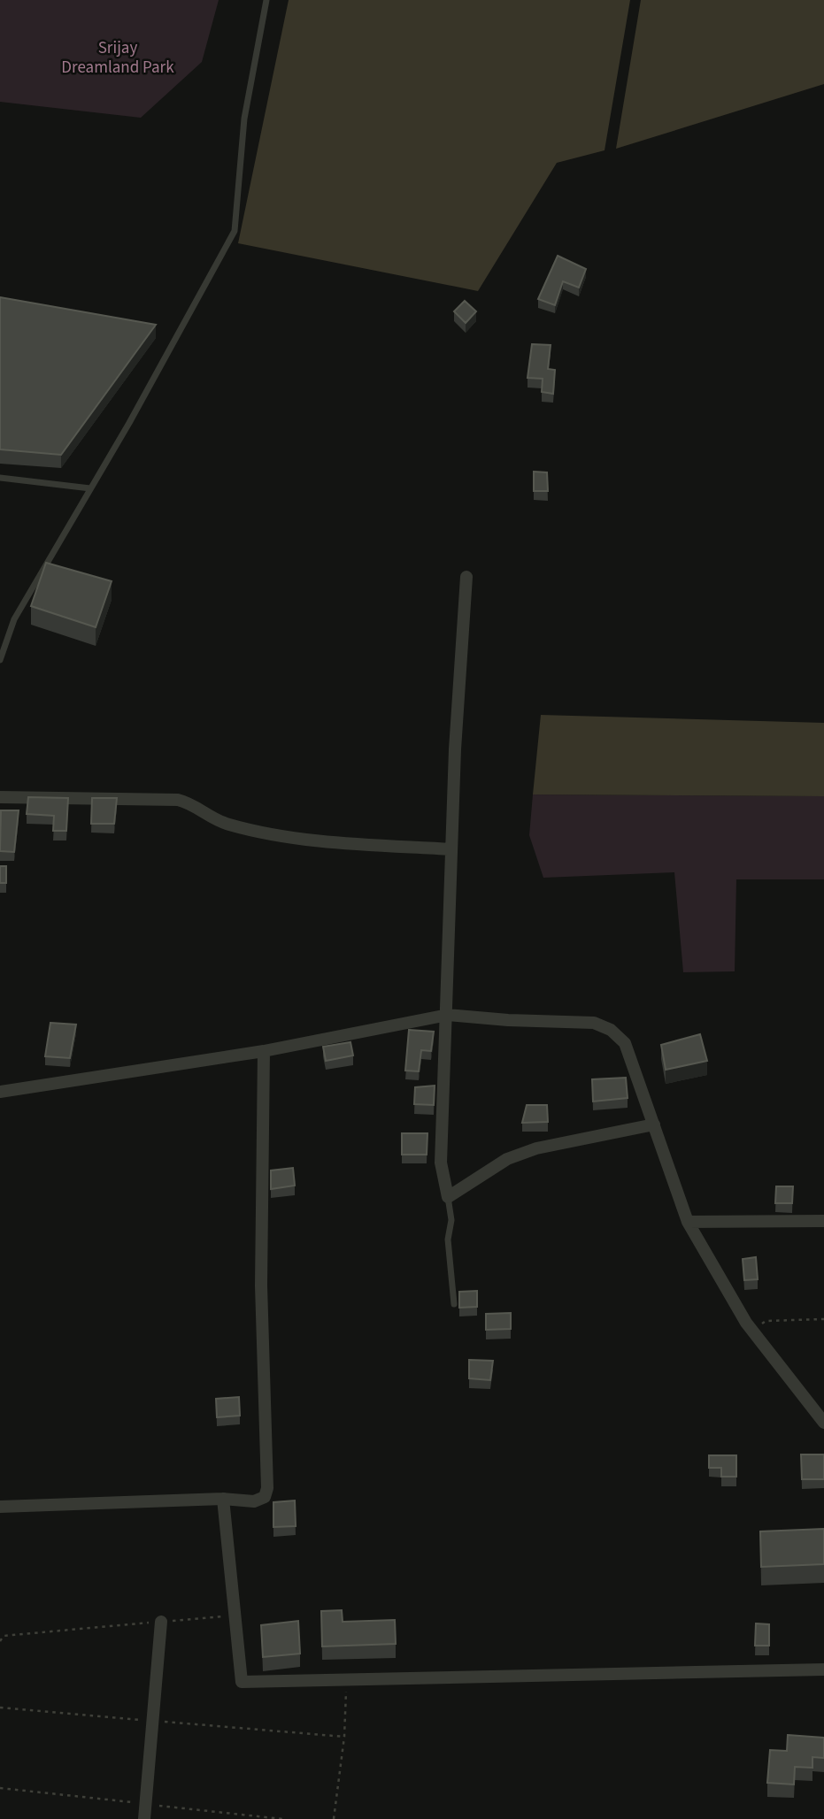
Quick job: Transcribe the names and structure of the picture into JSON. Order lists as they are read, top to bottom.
{
  "parks": ["Srijay Dreamland Park"]
}
